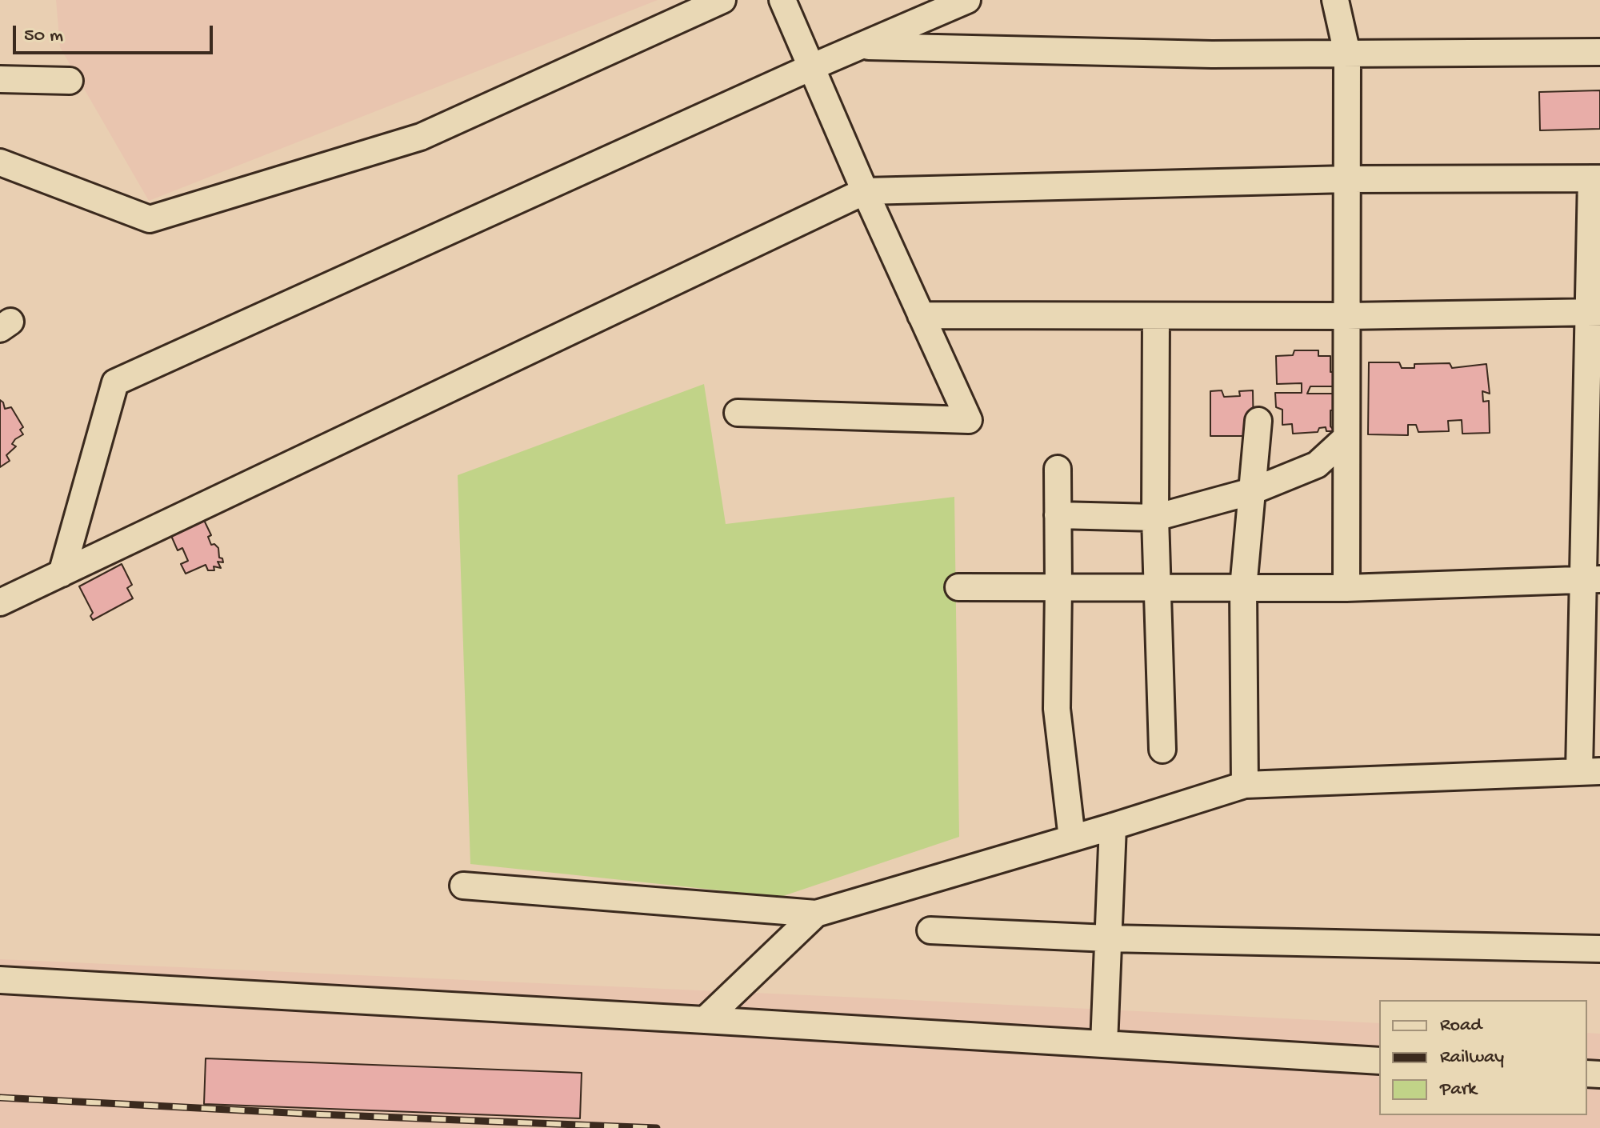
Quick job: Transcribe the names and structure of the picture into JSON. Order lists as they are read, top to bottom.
{
  "legend": ["Road", "Railway", "Park"],
  "scale_bar": "50 m"
}
